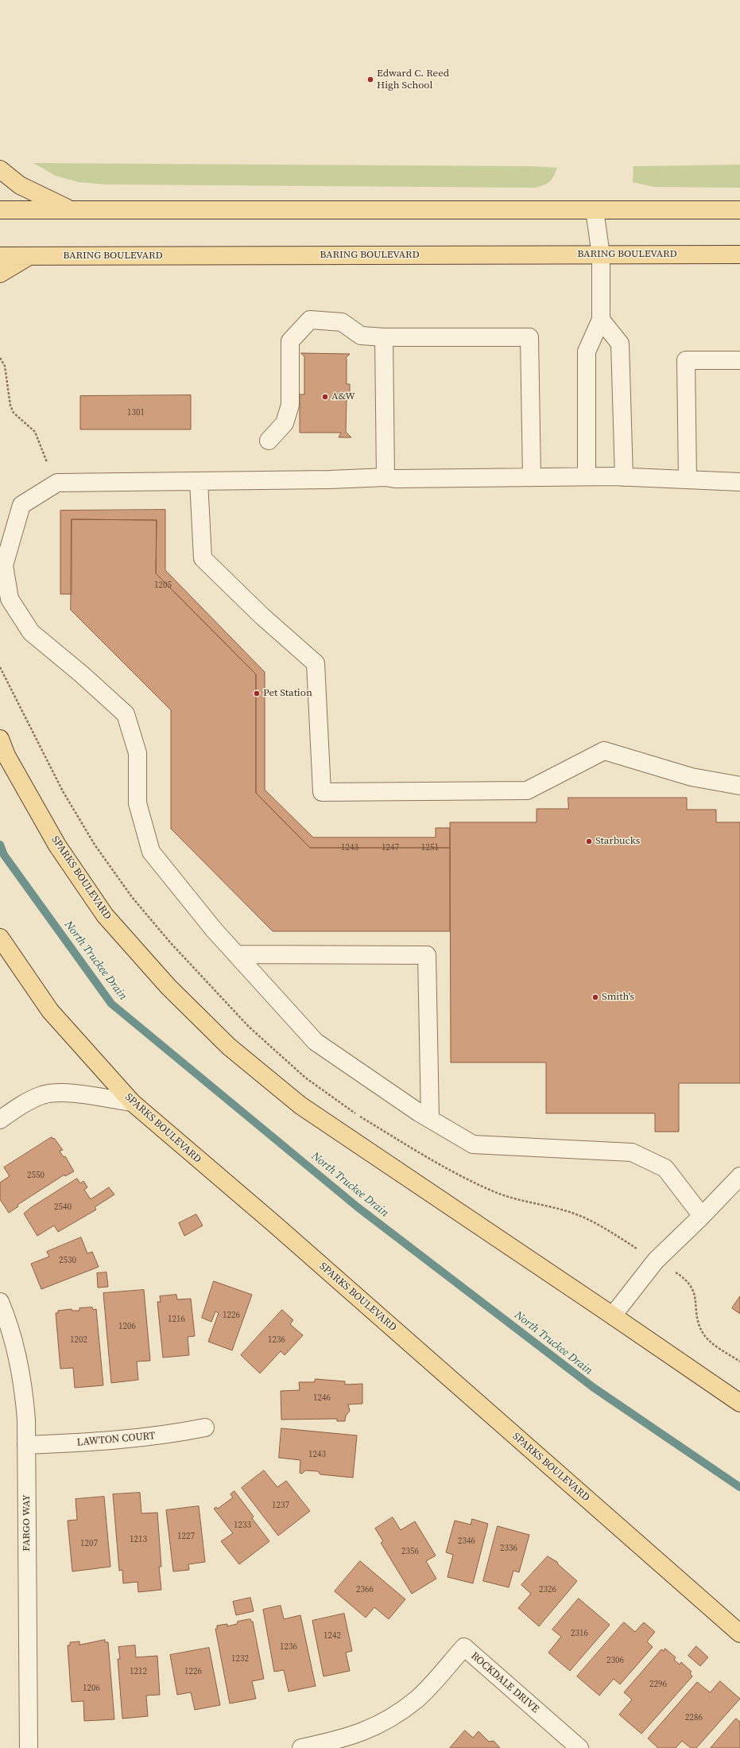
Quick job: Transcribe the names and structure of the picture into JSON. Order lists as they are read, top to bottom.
{
  "streets": {
    "main road": ["BARING BOULEVARD", "SPARKS BOULEVARD"],
    "street": ["LAWTON COURT", "FARGO WAY", "ROCKDALE DRIVE"]
  },
  "crossings": [
    ["LAWTON COURT", "FARGO WAY"]
  ],
  "water": ["North Truckee Drain"],
  "places": [
    "Edward C. Reed High School",
    "A&W",
    "Pet Station",
    "Starbucks",
    "Smith's"
  ],
  "house_numbers": [
    "1301",
    "1205",
    "1243",
    "1247",
    "1251",
    "2550",
    "2540",
    "2530",
    "1226",
    "1216",
    "1206",
    "1202",
    "1236",
    "1246",
    "1243",
    "1237",
    "1233",
    "1227",
    "1213",
    "2346",
    "1207",
    "2336",
    "2356",
    "2366",
    "2326",
    "2316",
    "1242",
    "1236",
    "1232",
    "2306",
    "1212",
    "1226",
    "2296",
    "1206",
    "2286"
  ]
}
